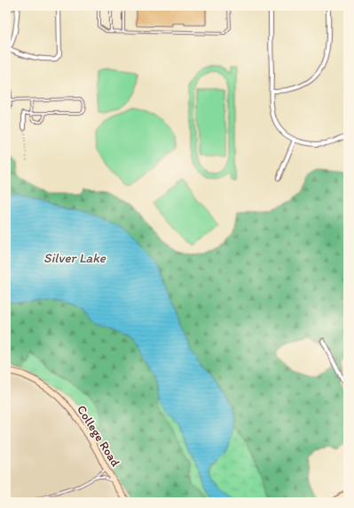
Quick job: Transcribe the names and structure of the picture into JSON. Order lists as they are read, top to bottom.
{
  "streets": {
    "street": ["College Road"]
  },
  "water": ["Silver Lake"]
}
